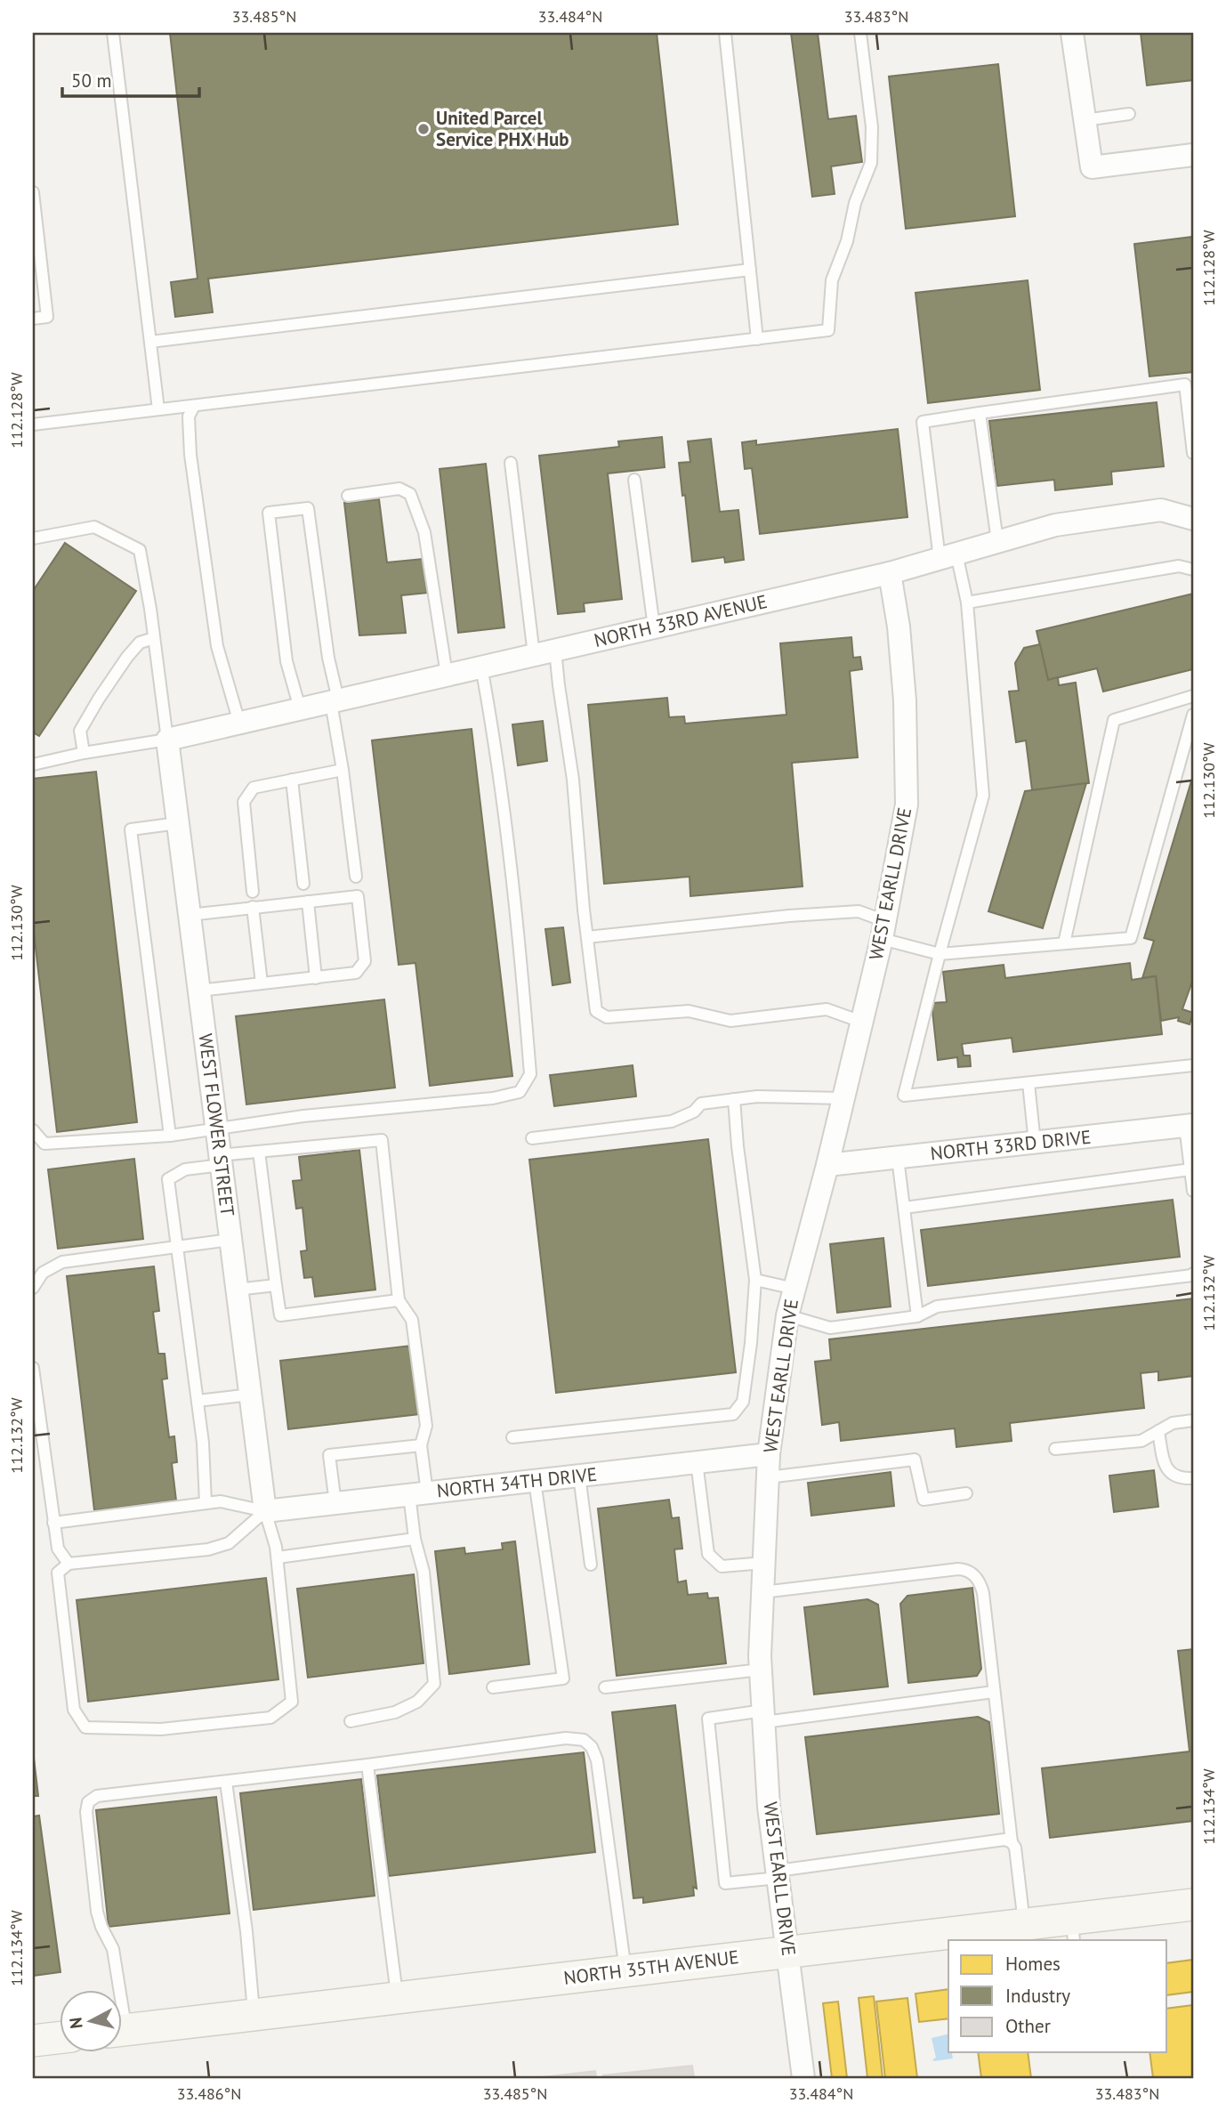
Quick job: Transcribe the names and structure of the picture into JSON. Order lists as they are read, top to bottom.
{
  "streets": {
    "main road": ["NORTH 35TH AVENUE"],
    "street": [
      "NORTH 33RD AVENUE",
      "WEST EARLL DRIVE",
      "WEST FLOWER STREET",
      "NORTH 33RD DRIVE",
      "NORTH 34TH DRIVE"
    ]
  },
  "crossings": [
    ["NORTH 33RD AVENUE", "WEST EARLL DRIVE"],
    ["NORTH 33RD AVENUE", "WEST FLOWER STREET"],
    ["WEST EARLL DRIVE", "NORTH 33RD DRIVE"],
    ["WEST EARLL DRIVE", "NORTH 34TH DRIVE"],
    ["WEST EARLL DRIVE", "NORTH 35TH AVENUE"],
    ["WEST FLOWER STREET", "NORTH 34TH DRIVE"]
  ],
  "places": ["United Parcel Service PHX Hub"],
  "legend": ["Homes", "Industry", "Other"],
  "scale_bar": "50 m",
  "north": "left",
  "coordinates": [
    "33.485°N",
    "33.484°N",
    "33.483°N",
    "112.128°W",
    "112.130°W",
    "112.132°W",
    "112.134°W",
    "33.486°N"
  ]
}
